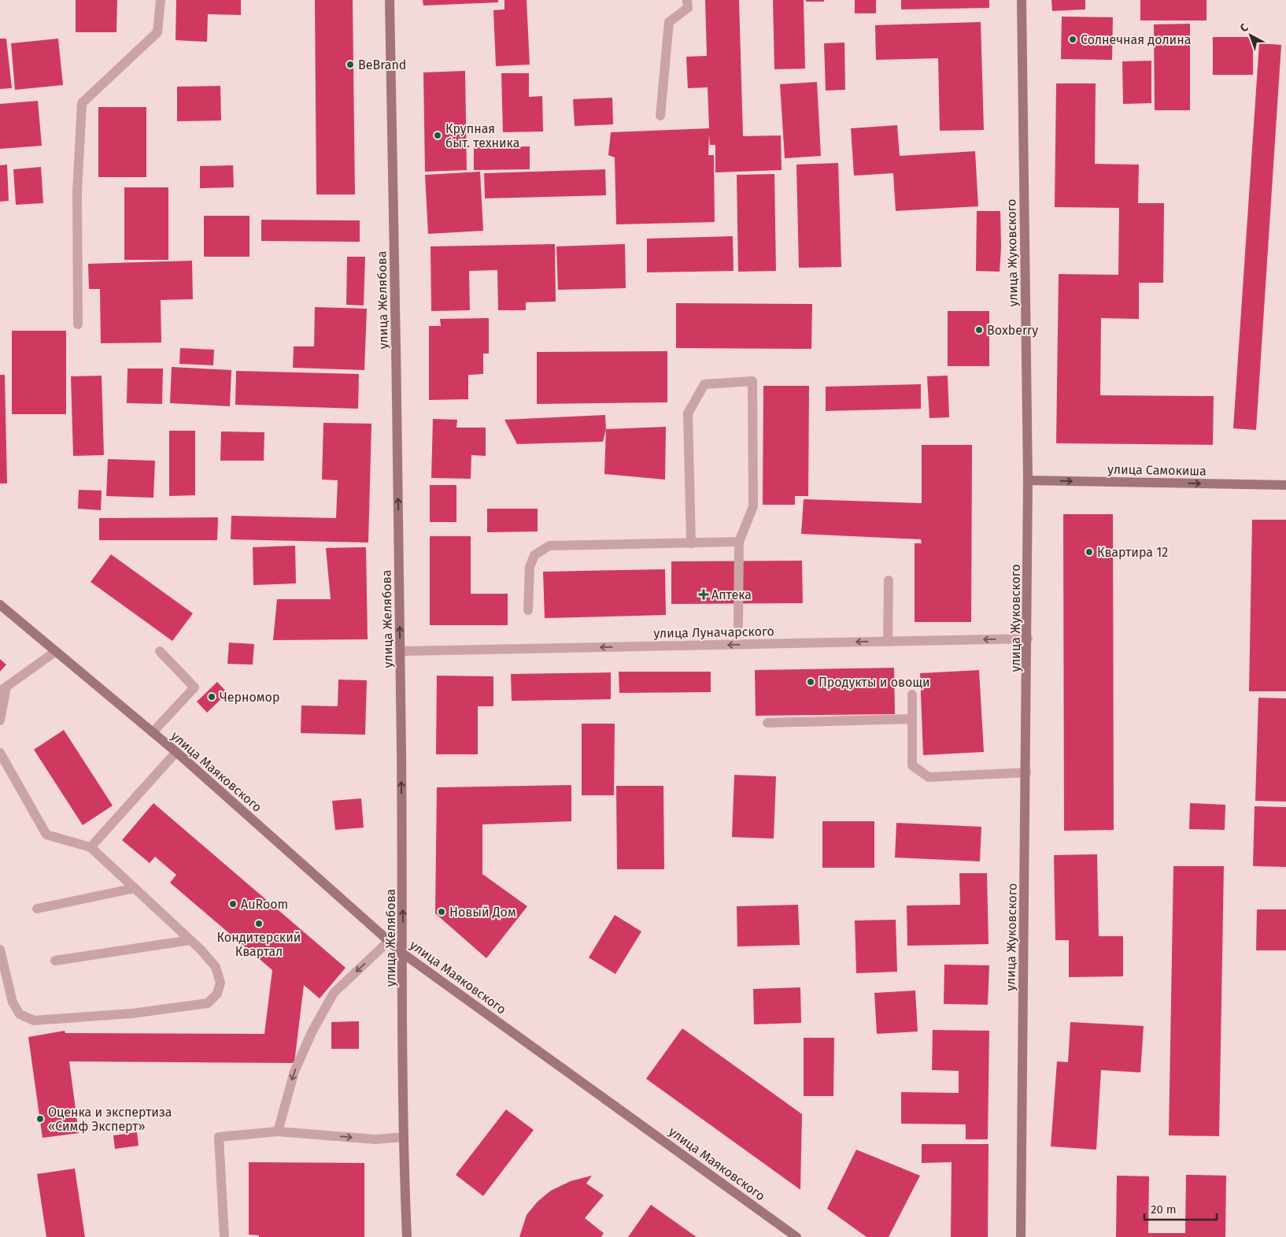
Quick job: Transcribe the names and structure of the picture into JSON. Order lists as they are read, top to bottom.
{
  "streets": {
    "main road": [
      "улица Жуковского",
      "улица Желябова",
      "улица Самокиша",
      "улица Маяковского"
    ],
    "street": ["улица Луначарского"]
  },
  "crossings": [
    ["улица Жуковского", "улица Самокиша"],
    ["улица Жуковского", "улица Луначарского"],
    ["улица Желябова", "улица Луначарского"],
    ["улица Желябова", "улица Маяковского"]
  ],
  "one_way": ["улица Желябова", "улица Самокиша", "улица Луначарского"],
  "places": {
    "other": [
      "Солнечная долина",
      "BeBrand",
      "Крупная быт. техника",
      "Boxberry",
      "Квартира 12",
      "Продукты и овощи",
      "Черномор",
      "AuRoom",
      "Новый Дом",
      "Кондитерский Квартал",
      "Оценка и экспертиза «Симф Эксперт»"
    ],
    "health": ["Аптека"]
  },
  "scale_bar": "20 m",
  "north": "top left"
}
